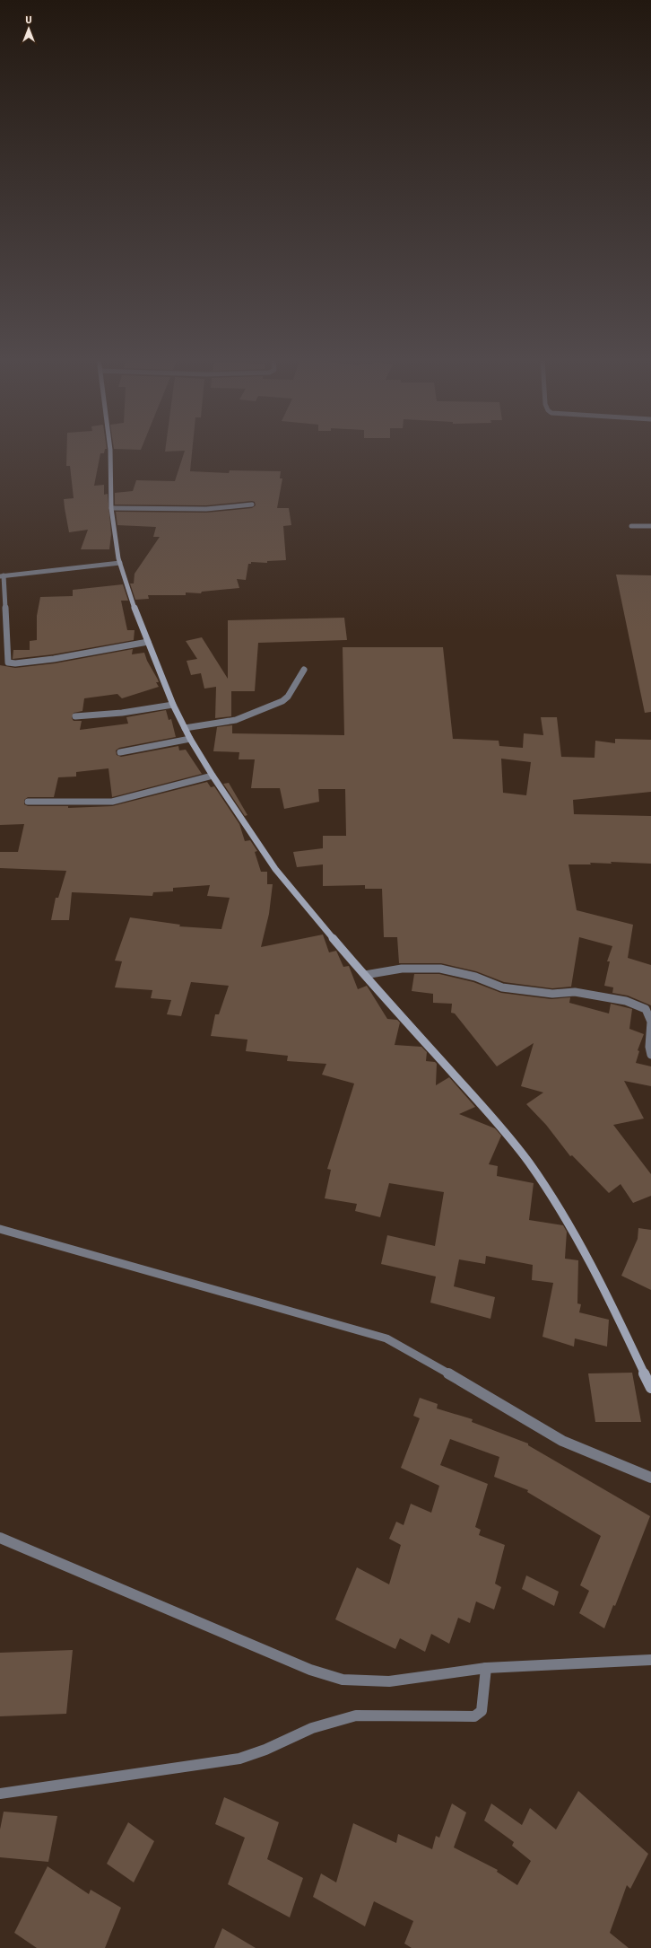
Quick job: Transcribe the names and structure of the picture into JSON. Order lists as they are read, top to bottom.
{
  "north": "top"
}
